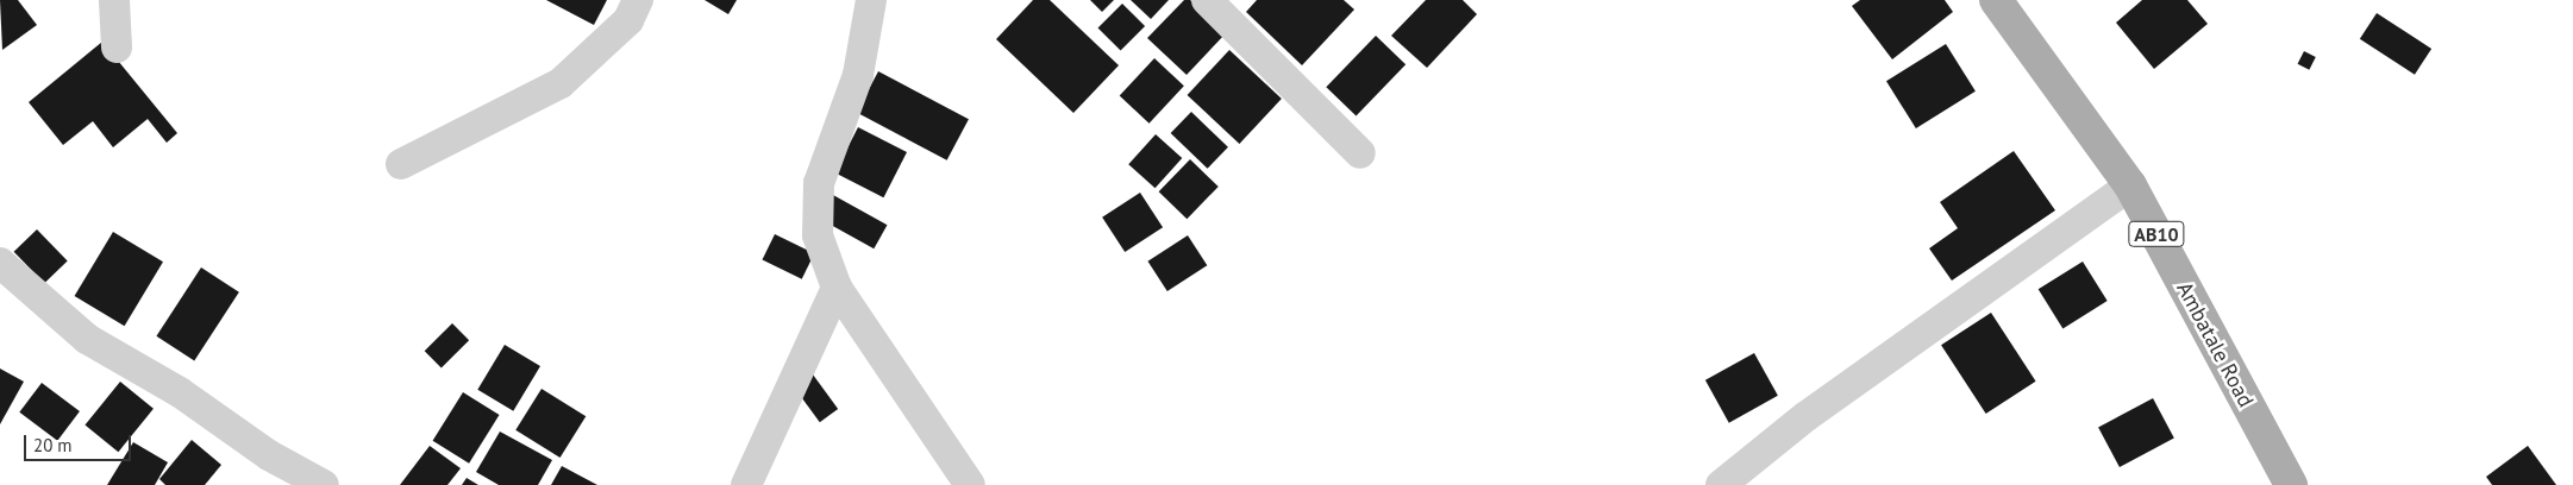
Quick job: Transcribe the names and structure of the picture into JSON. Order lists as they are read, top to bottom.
{
  "streets": {
    "main road": ["AB10", "Ambatale Road"]
  },
  "scale_bar": "20 m"
}
